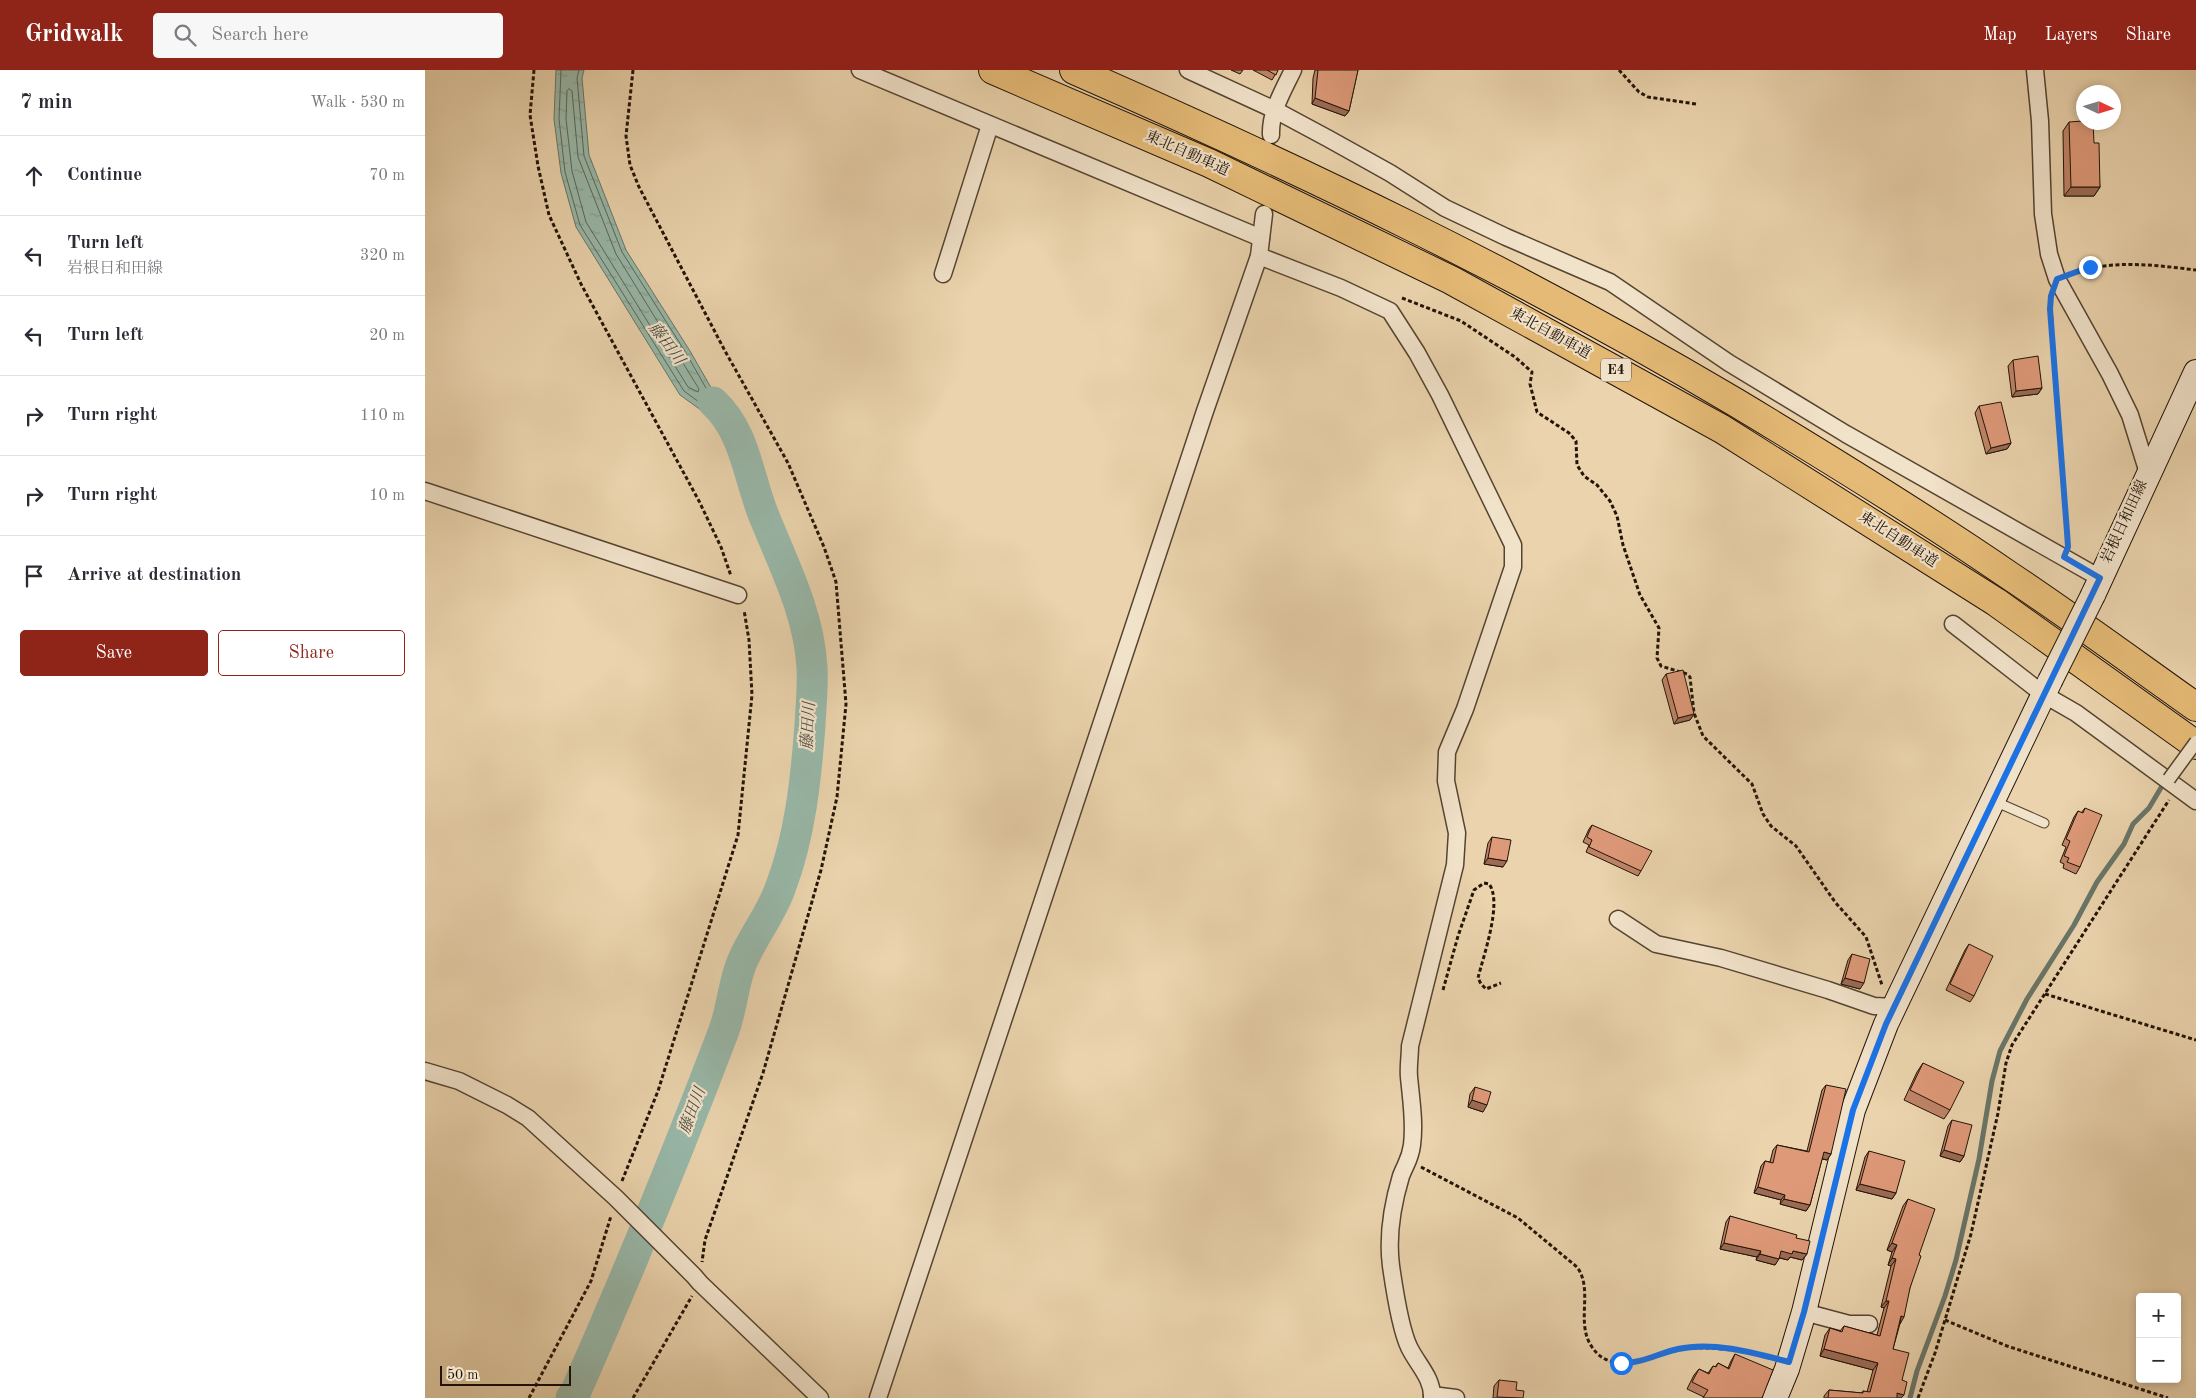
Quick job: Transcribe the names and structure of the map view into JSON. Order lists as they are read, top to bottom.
{
  "streets": {
    "highway": ["東北自動車道", "E4"],
    "main road": ["岩根日和田線"]
  },
  "water": ["藤田川"],
  "scale_bar": "50 m",
  "north": "right",
  "page": {
    "header": "Gridwalk",
    "search": "Search here",
    "nav": ["Map", "Layers", "Share"],
    "heading": ["7 min", "Walk · 530 m"],
    "list": [
      ["Continue", "70 m"],
      ["Turn left", "岩根日和田線", "320 m"],
      ["Turn left", "20 m"],
      ["Turn right", "110 m"],
      ["Turn right", "10 m"],
      "Arrive at destination"
    ],
    "buttons": ["Save", "Share"],
    "map_buttons": ["+", "−"],
    "scale": "50 m"
  }
}
